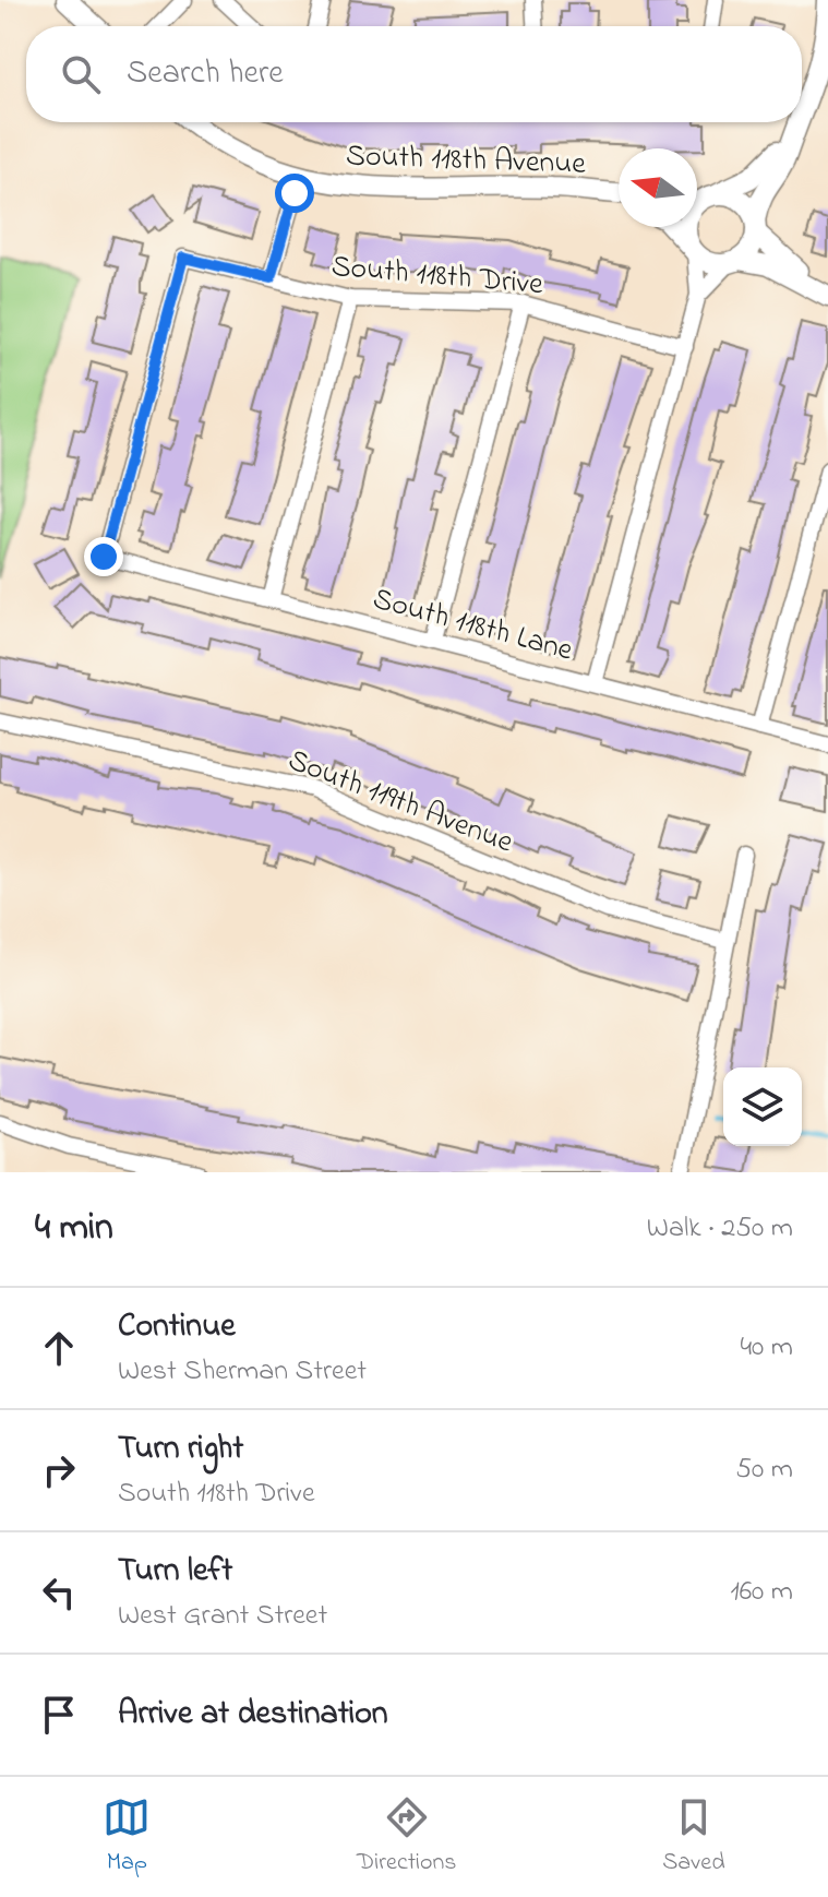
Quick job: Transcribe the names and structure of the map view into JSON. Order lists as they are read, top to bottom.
{
  "streets": {
    "street": [
      "South 118th Avenue",
      "South 118th Drive",
      "South 118th Lane",
      "South 119th Avenue"
    ]
  },
  "crossings": [
    ["South 118th Drive", "South 118th Lane"]
  ],
  "north": "left",
  "page": {
    "search": "Search here",
    "heading": ["4 min", "Walk · 250 m"],
    "list": [
      ["Continue", "West Sherman Street", "40 m"],
      ["Turn right", "South 118th Drive", "50 m"],
      ["Turn left", "West Grant Street", "160 m"],
      "Arrive at destination"
    ],
    "nav": ["Map", "Directions", "Saved"]
  }
}
